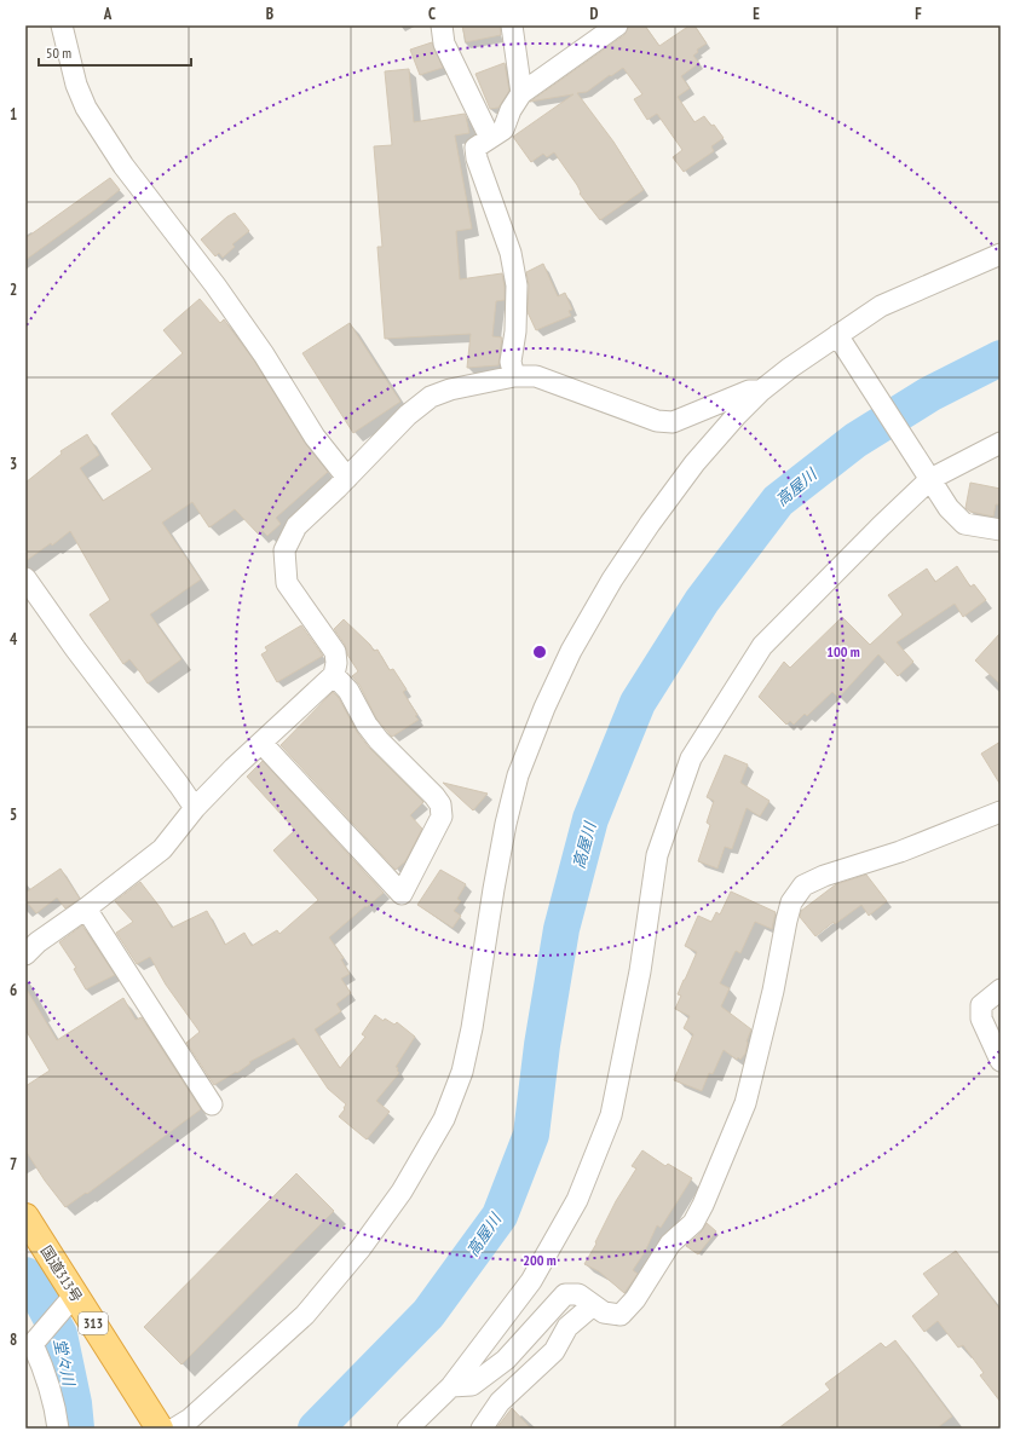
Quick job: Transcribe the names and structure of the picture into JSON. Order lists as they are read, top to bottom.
{
  "streets": {
    "highway": ["国道313号", "313"]
  },
  "water": ["高屋川", "堂々川"],
  "scale_bar": "50 m",
  "grid": {
    "columns": [
      "A",
      "B",
      "C",
      "D",
      "E",
      "F"
    ],
    "rows": [
      "1",
      "2",
      "3",
      "4",
      "5",
      "6",
      "7",
      "8"
    ]
  },
  "rings": ["100 m", "200 m"]
}
